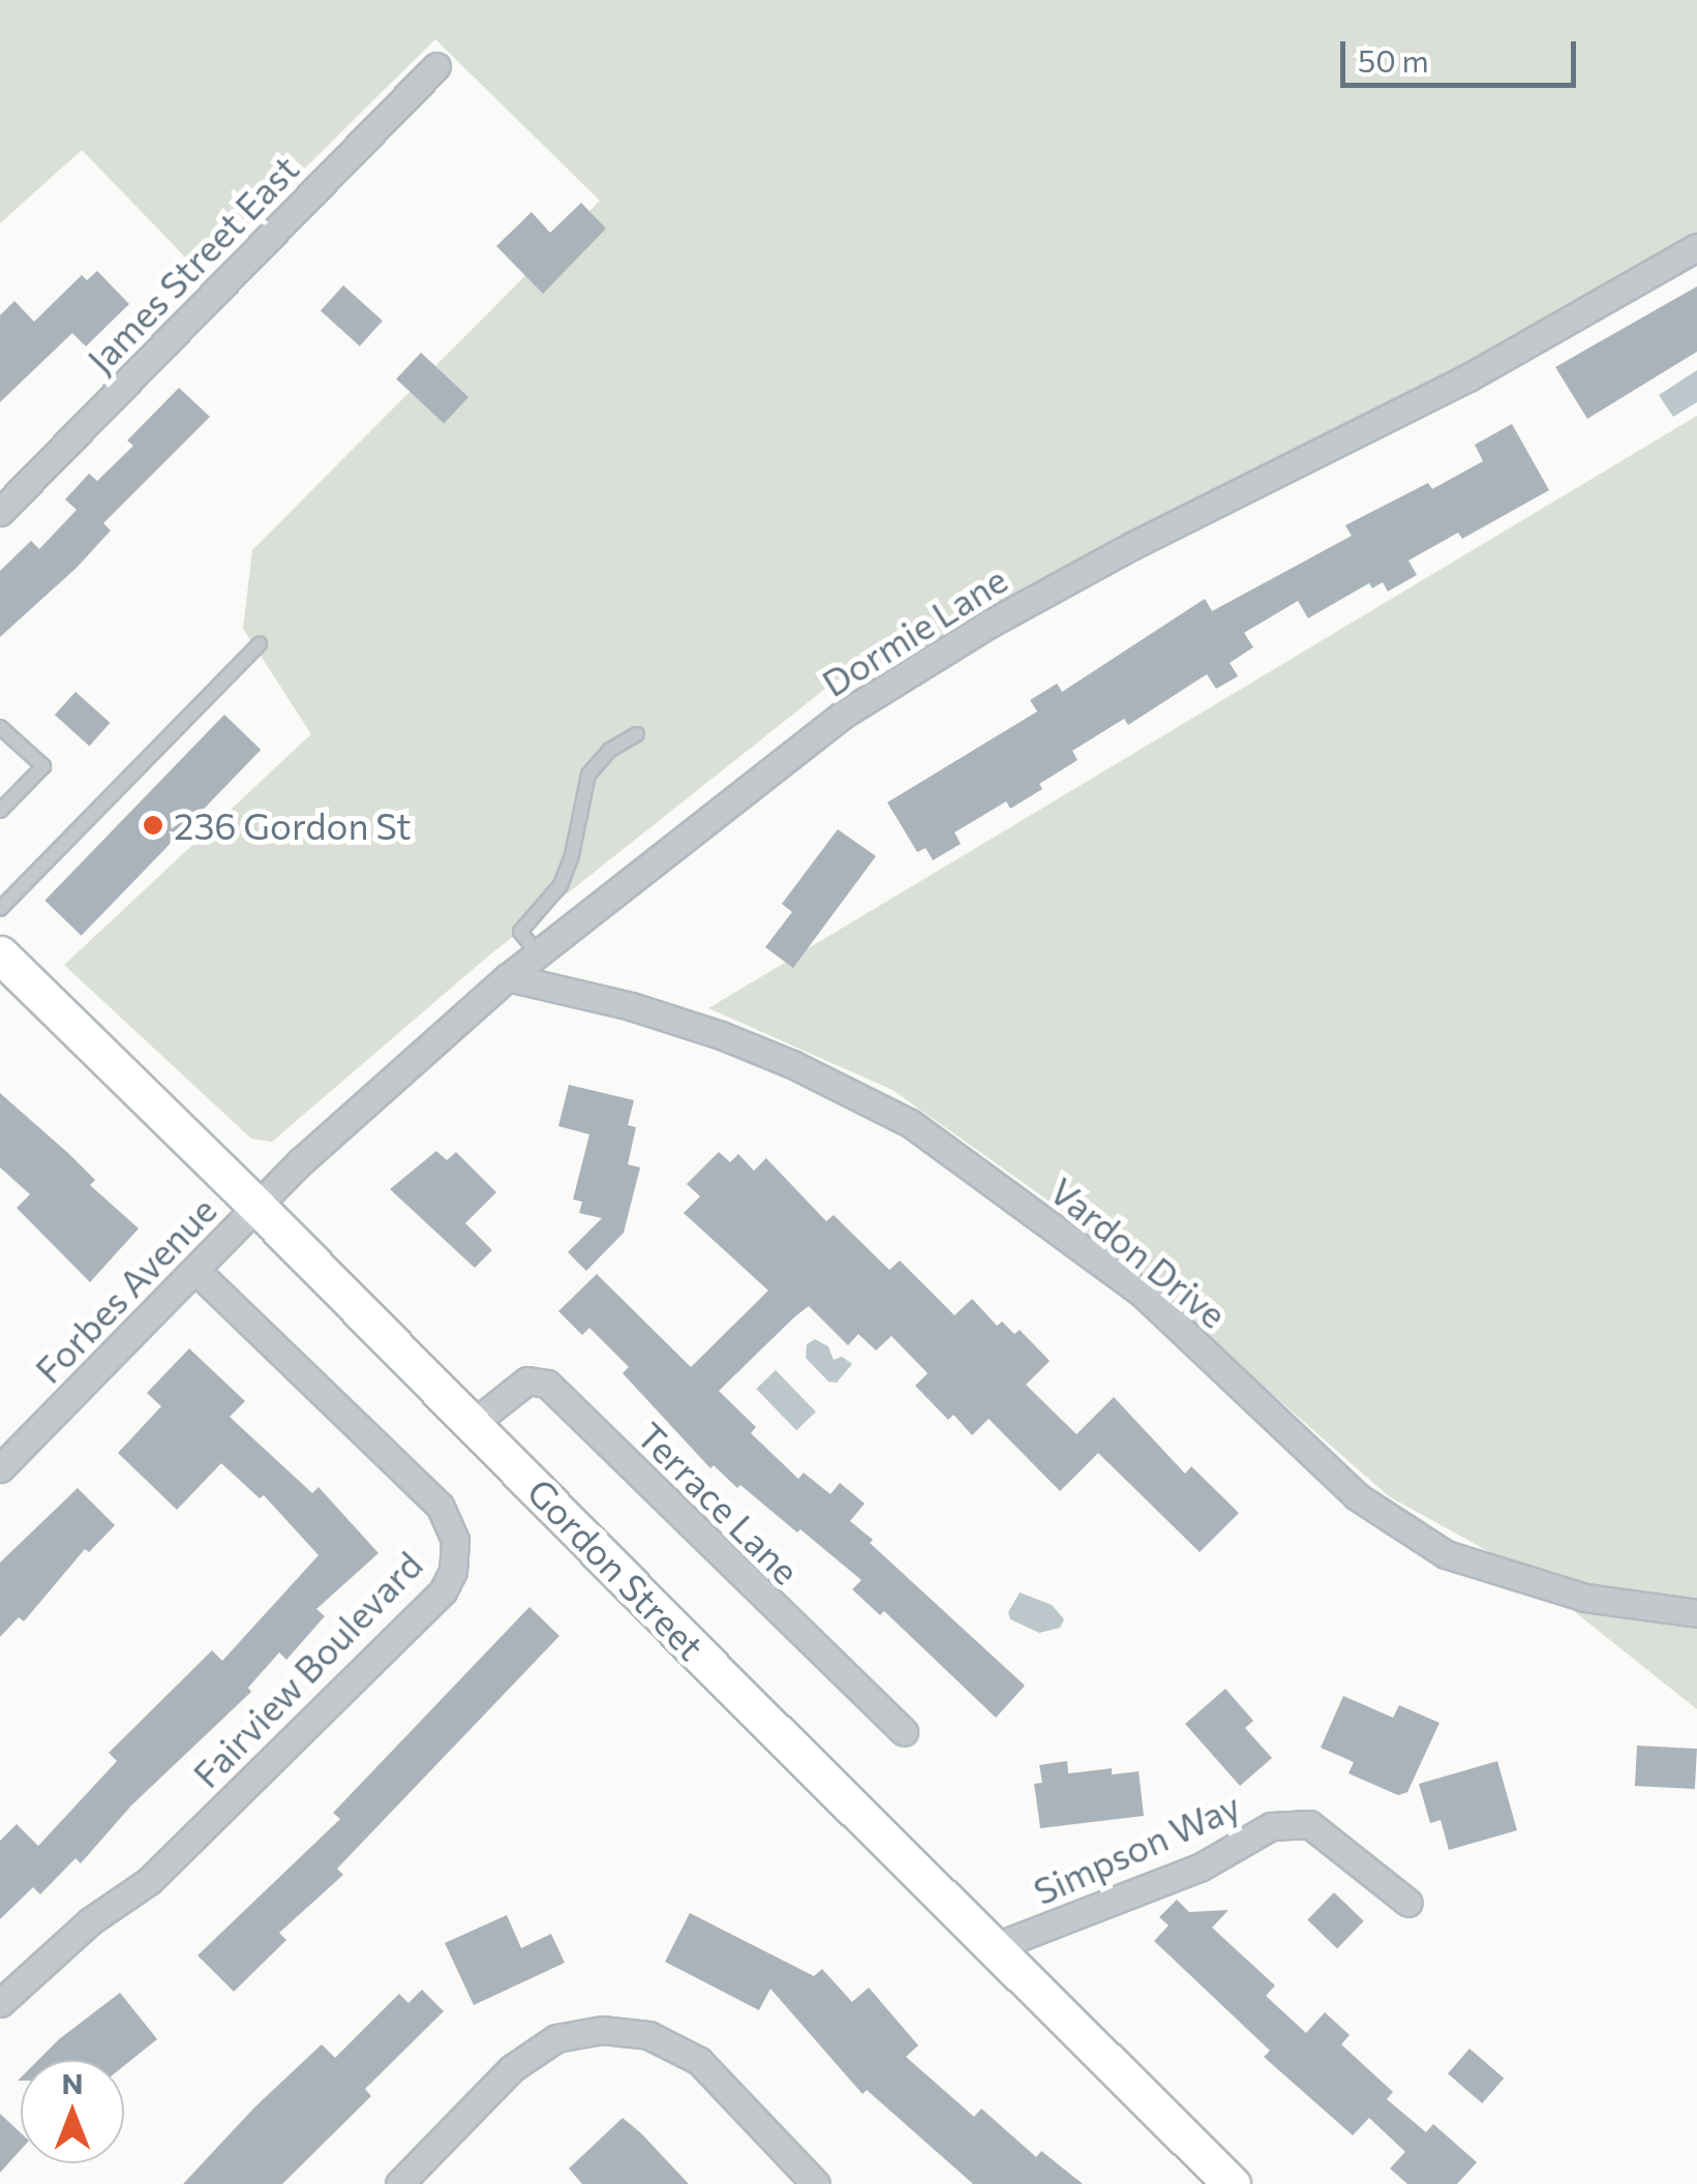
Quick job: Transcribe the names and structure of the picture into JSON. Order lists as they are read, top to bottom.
{
  "streets": {
    "main road": ["Gordon Street"],
    "street": [
      "James Street East",
      "Dormie Lane",
      "Vardon Drive",
      "Forbes Avenue",
      "Terrace Lane",
      "Fairview Boulevard",
      "Simpson Way"
    ]
  },
  "crossings": [
    ["Dormie Lane", "Vardon Drive"],
    ["Dormie Lane", "Forbes Avenue"],
    ["Dormie Lane", "Gordon Street"],
    ["Forbes Avenue", "Gordon Street"],
    ["Forbes Avenue", "Fairview Boulevard"],
    ["Terrace Lane", "Gordon Street"],
    ["Gordon Street", "Simpson Way"]
  ],
  "places": ["236 Gordon St"],
  "scale_bar": "50 m",
  "north": "top"
}
